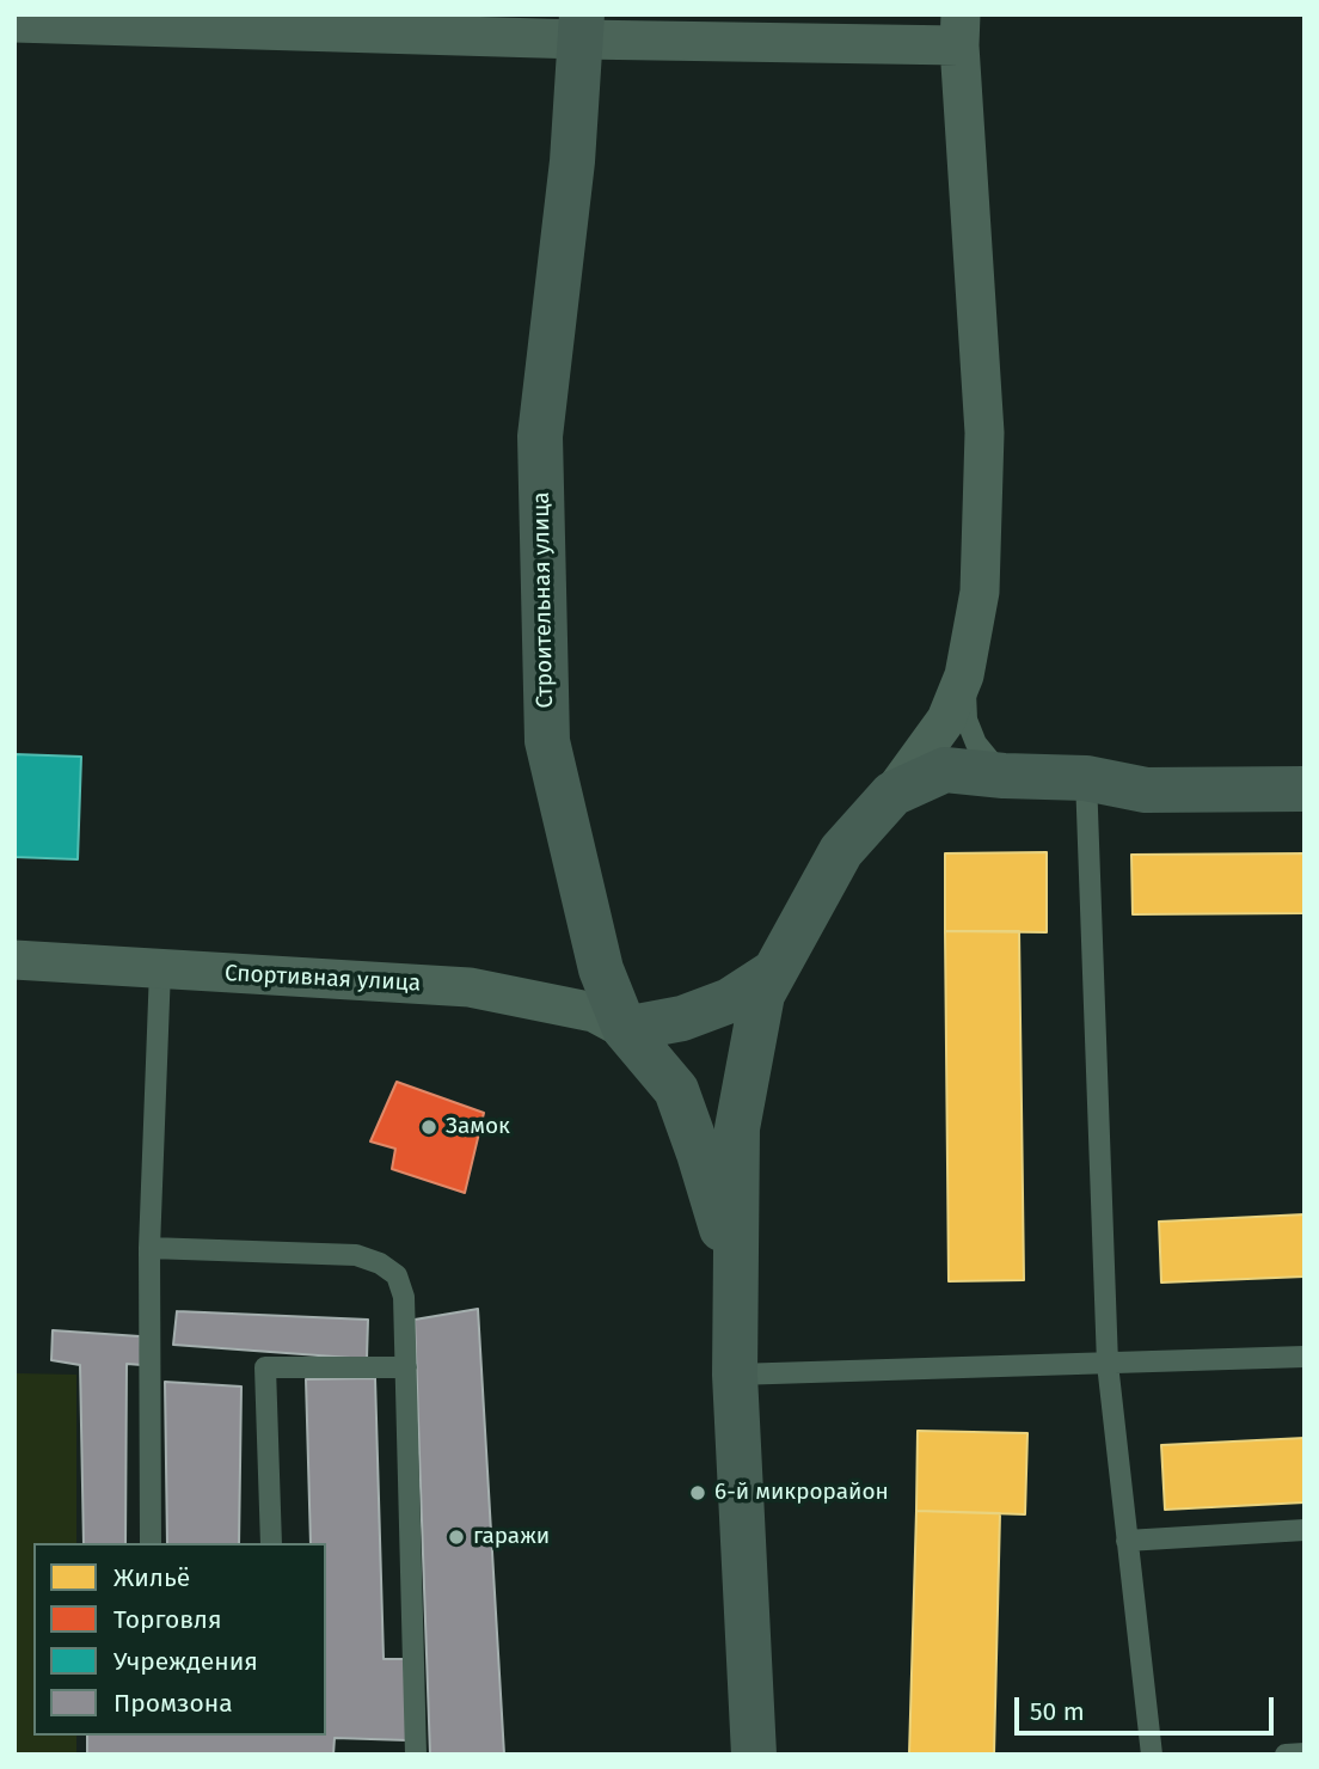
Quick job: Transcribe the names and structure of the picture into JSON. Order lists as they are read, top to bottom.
{
  "streets": {
    "street": ["Строительная улица", "Спортивная улица"]
  },
  "crossings": [
    ["Строительная улица", "Спортивная улица"]
  ],
  "places": ["Замок", "6-й микрорайон", "гаражи"],
  "legend": [
    "Жильё",
    "Торговля",
    "Учреждения",
    "Промзона"
  ],
  "scale_bar": "50 m"
}
